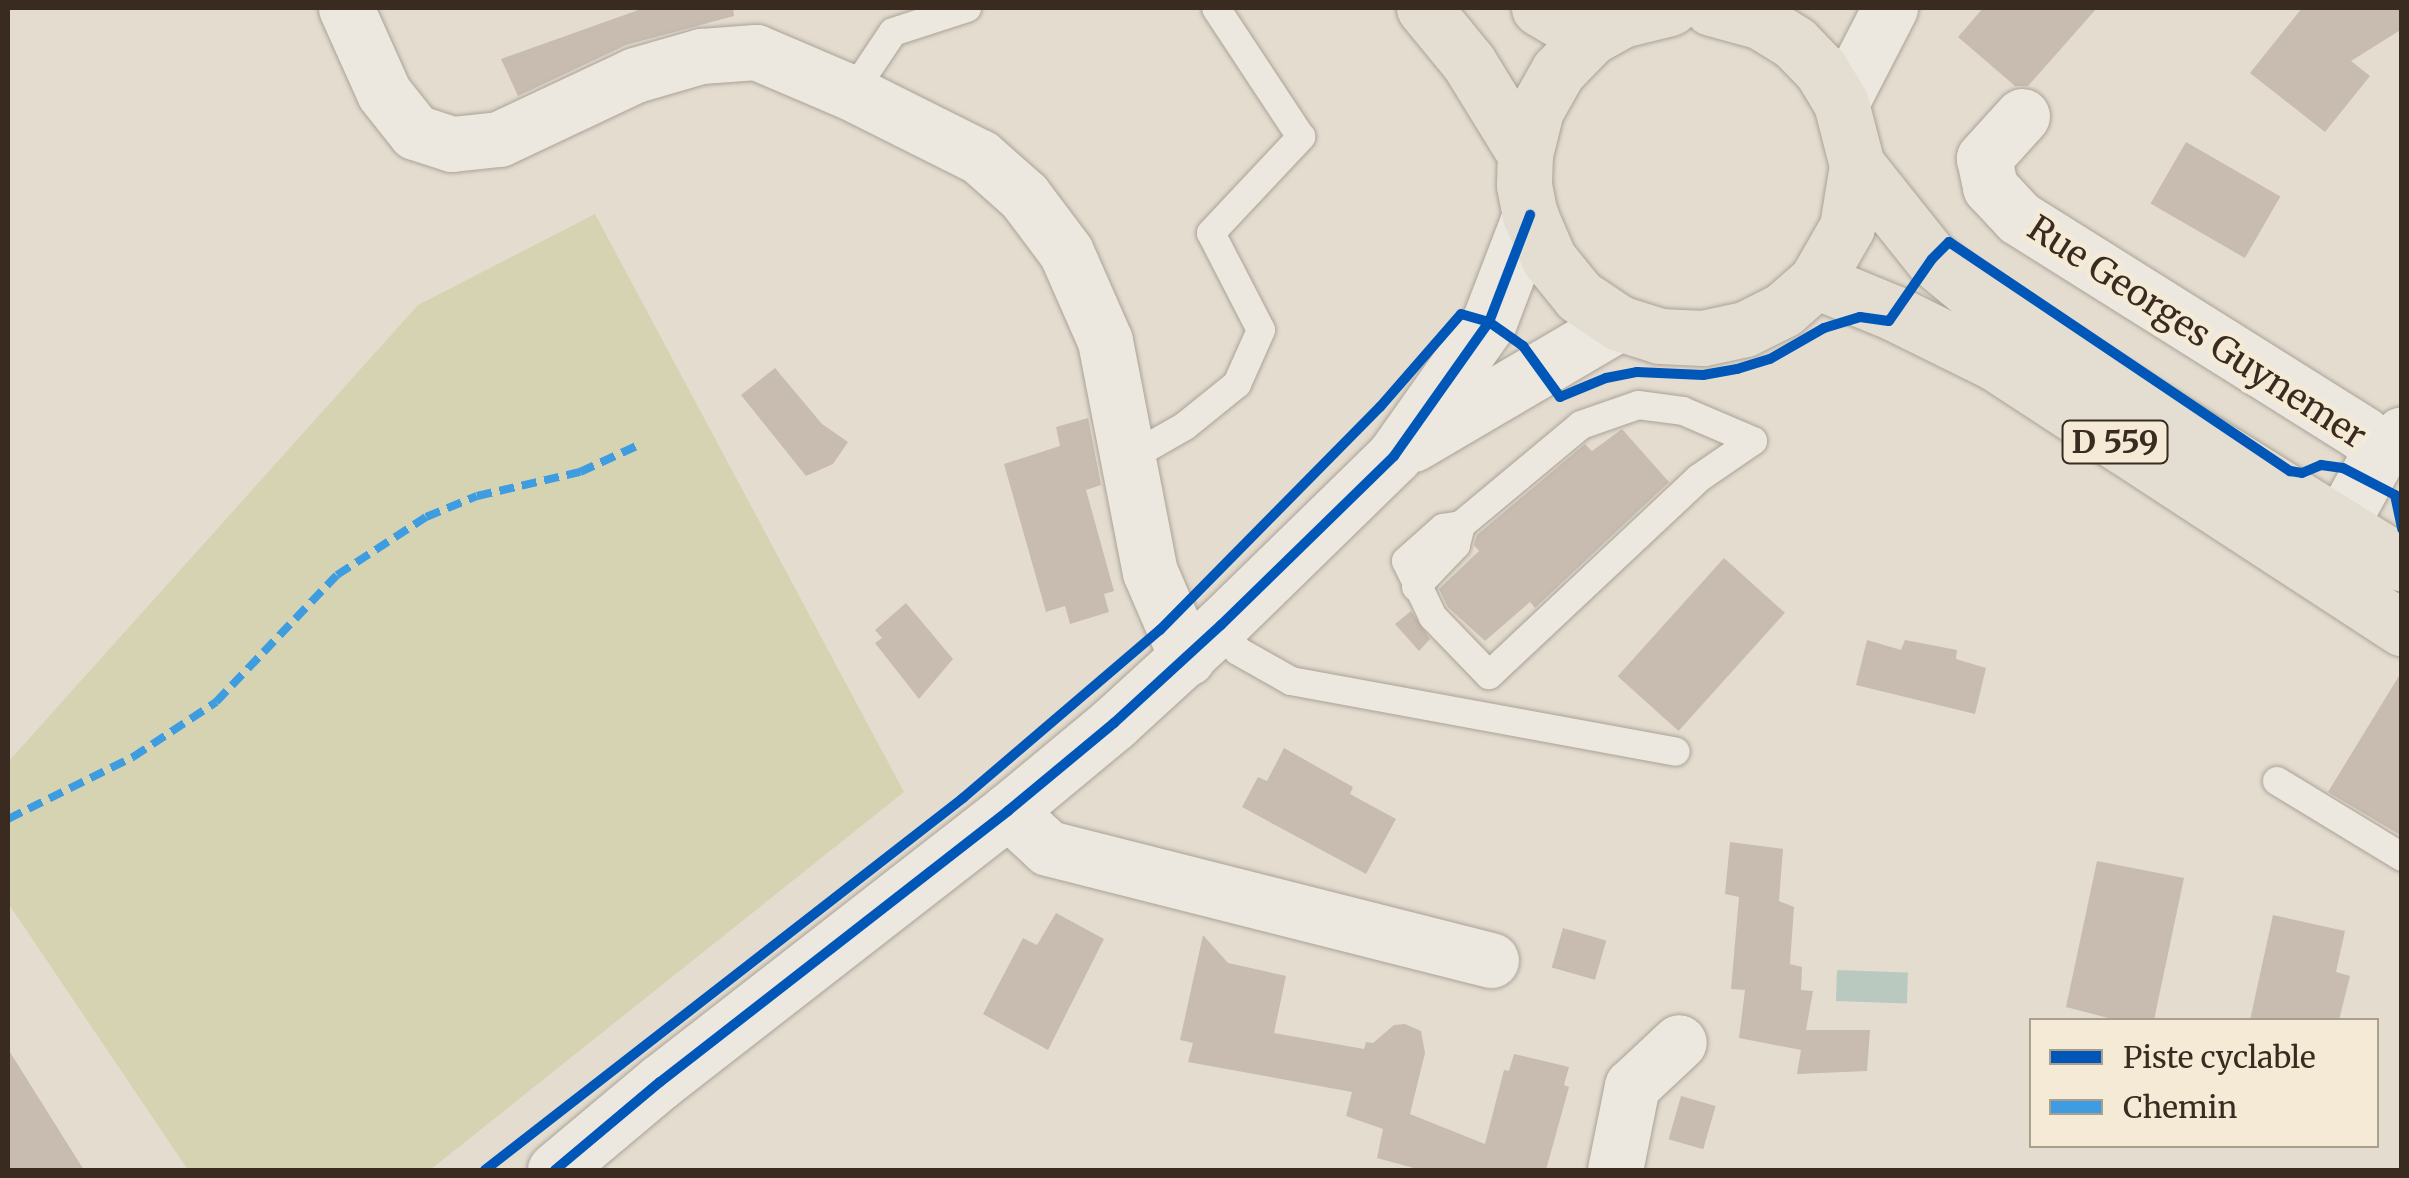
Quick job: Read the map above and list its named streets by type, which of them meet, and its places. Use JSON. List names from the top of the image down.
{
  "streets": {
    "main road": ["D 559"],
    "street": ["Rue Georges Guynemer"]
  },
  "crossings": [
    ["Rue Georges Guynemer", "D 559"]
  ],
  "legend": ["Piste cyclable", "Chemin"]
}
